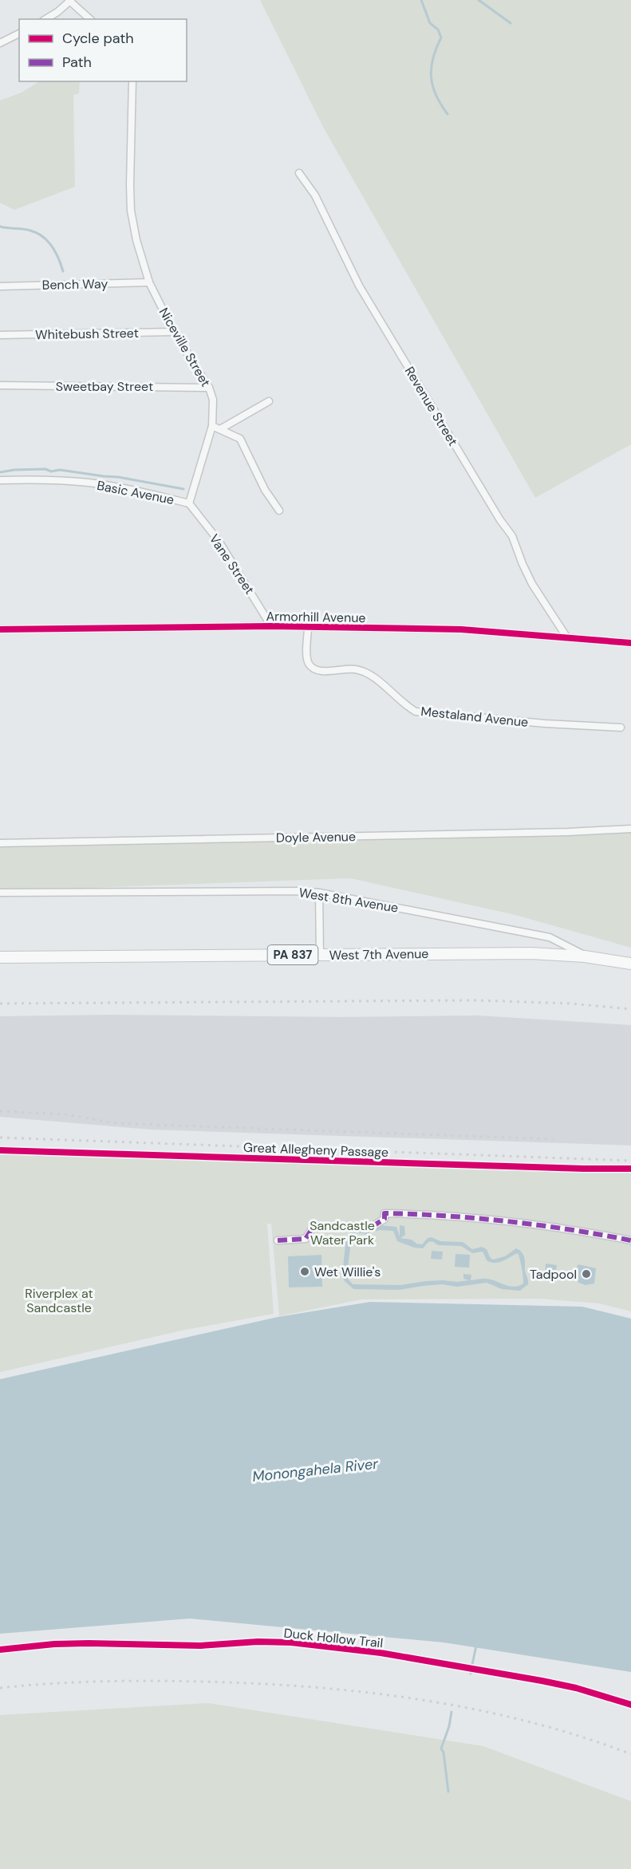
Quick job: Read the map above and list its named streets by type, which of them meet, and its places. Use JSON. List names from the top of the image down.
{
  "streets": {
    "main road": ["West 8th Avenue", "West 7th Avenue", "PA 837"],
    "street": [
      "Bench Way",
      "Whitebush Street",
      "Niceville Street",
      "Sweetbay Street",
      "Revenue Street",
      "Basic Avenue",
      "Vane Street",
      "Armorhill Avenue",
      "Mestaland Avenue",
      "Doyle Avenue"
    ],
    "cycle path": ["Great Allegheny Passage", "Duck Hollow Trail"]
  },
  "crossings": [
    ["Bench Way", "Niceville Street"],
    ["Whitebush Street", "Niceville Street"],
    ["Niceville Street", "Sweetbay Street"],
    ["Niceville Street", "Basic Avenue"],
    ["Revenue Street", "Armorhill Avenue"],
    ["Basic Avenue", "Vane Street"],
    ["Vane Street", "Armorhill Avenue"],
    ["Armorhill Avenue", "Mestaland Avenue"],
    ["West 8th Avenue", "West 7th Avenue"]
  ],
  "water": ["Monongahela River"],
  "parks": ["Sandcastle Water Park", "Riverplex at Sandcastle"],
  "places": ["Wet Willie's", "Tadpool"],
  "legend": ["Cycle path", "Path"]
}
